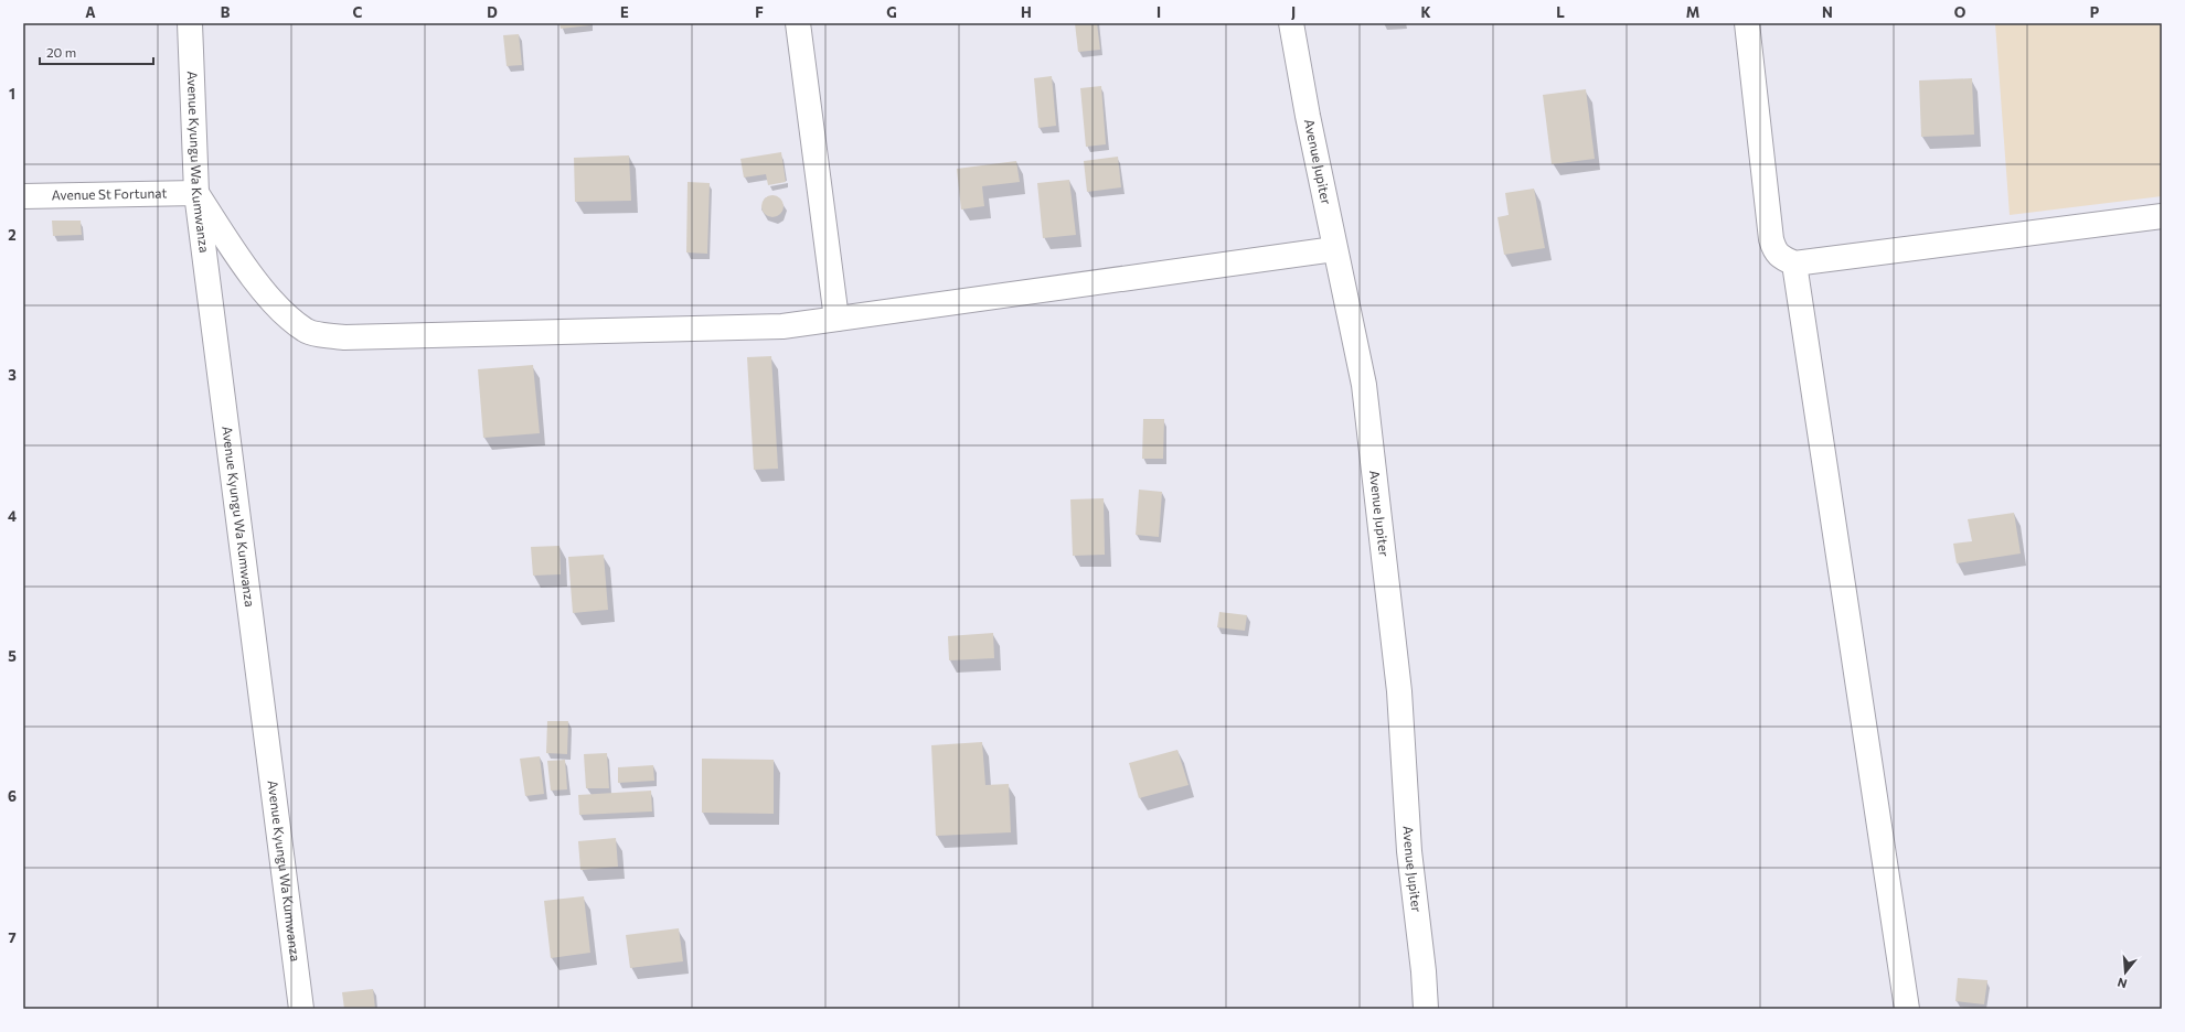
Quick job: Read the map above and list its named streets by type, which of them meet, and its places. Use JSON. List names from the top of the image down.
{
  "streets": {
    "street": ["Avenue Kyungu Wa Kumwanza", "Avenue Jupiter", "Avenue St Fortunat"]
  },
  "crossings": [
    ["Avenue Kyungu Wa Kumwanza", "Avenue St Fortunat"]
  ],
  "scale_bar": "20 m",
  "north": "bottom",
  "grid": {
    "columns": [
      "A",
      "B",
      "C",
      "D",
      "E",
      "F",
      "G",
      "H",
      "I",
      "J",
      "K",
      "L",
      "M",
      "N",
      "O",
      "P"
    ],
    "rows": [
      "1",
      "2",
      "3",
      "4",
      "5",
      "6",
      "7"
    ]
  }
}
